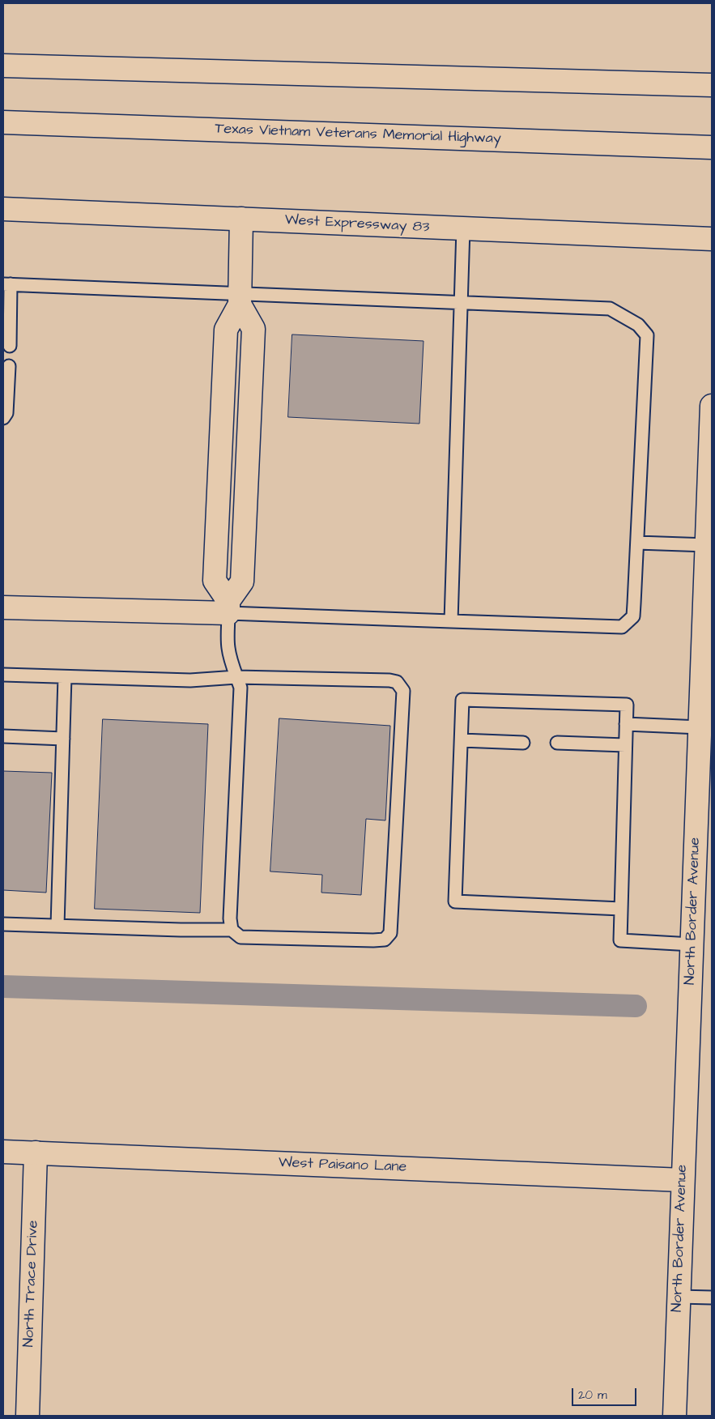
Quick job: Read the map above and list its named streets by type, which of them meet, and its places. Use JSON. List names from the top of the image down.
{
  "streets": {
    "main road": [
      "Texas Vietnam Veterans Memorial Highway",
      "West Expressway 83",
      "North Border Avenue",
      "West Paisano Lane",
      "North Trace Drive"
    ]
  },
  "crossings": [
    ["North Border Avenue", "West Paisano Lane"],
    ["West Paisano Lane", "North Trace Drive"]
  ],
  "scale_bar": "20 m"
}
